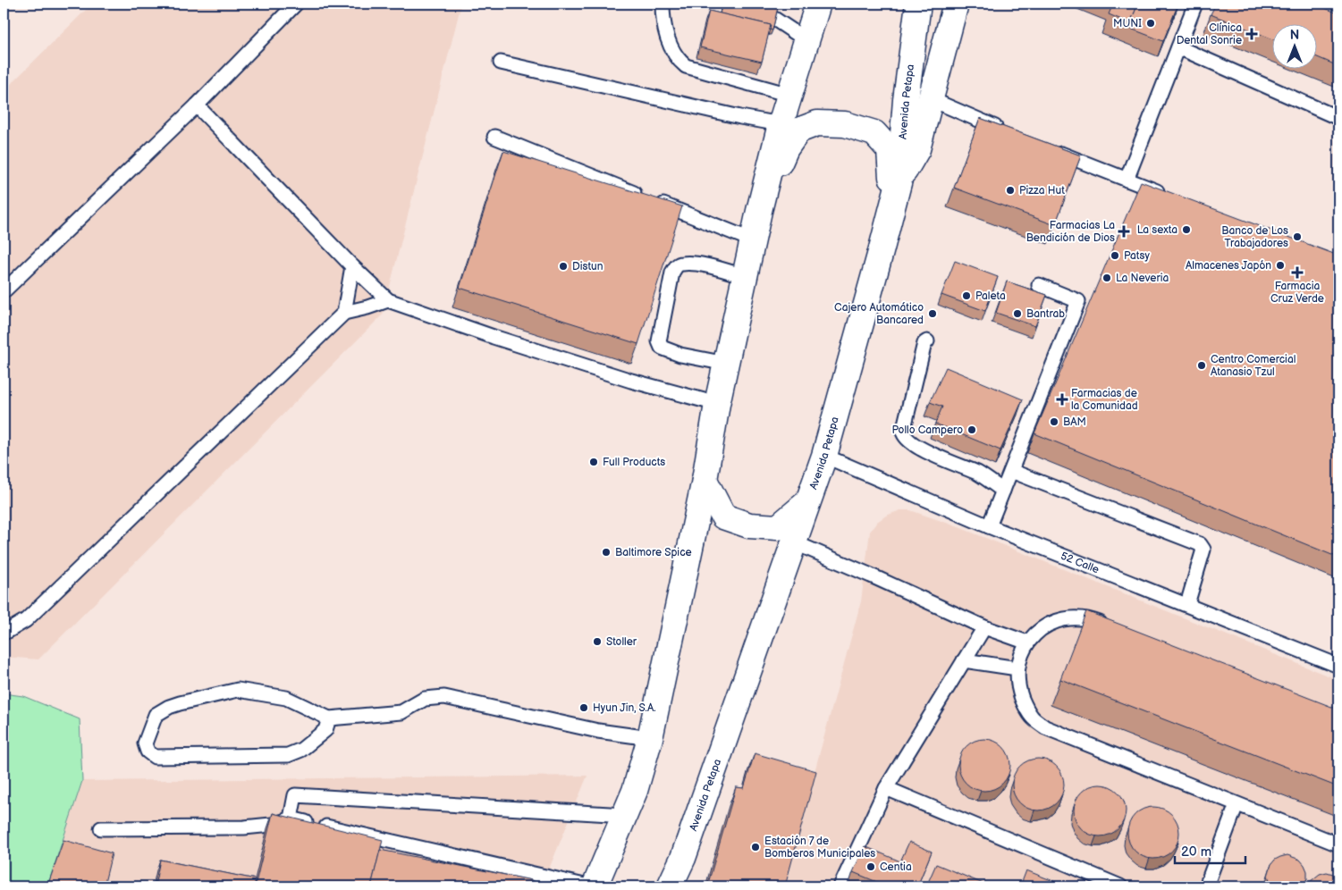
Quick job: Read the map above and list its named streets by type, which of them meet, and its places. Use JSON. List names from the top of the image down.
{
  "streets": {
    "main road": ["Avenida Petapa"],
    "lane": ["52 Calle"]
  },
  "crossings": [
    ["Avenida Petapa", "52 Calle"]
  ],
  "places": {
    "other": [
      "MUNI",
      "Pizza Hut",
      "La sexta",
      "Banco de Los Trabajadores",
      "Patsy",
      "Almacenes Japón",
      "Distun",
      "La Neveria",
      "Paleta",
      "Cajero Automático Bancared",
      "Bantrab",
      "Centro Comercial Atanasio Tzul",
      "BAM",
      "Pollo Campero",
      "Full Products",
      "Baltimore Spice",
      "Stoller",
      "Hyun Jin, S.A.",
      "Estación 7 de Bomberos Municipales",
      "Centia"
    ],
    "health": [
      "Clínica Dental Sonrie",
      "Farmacias La Bendición de Dios",
      "Farmacia Cruz Verde",
      "Farmacias de la Comunidad"
    ]
  },
  "scale_bar": "20 m",
  "north": "top"
}
